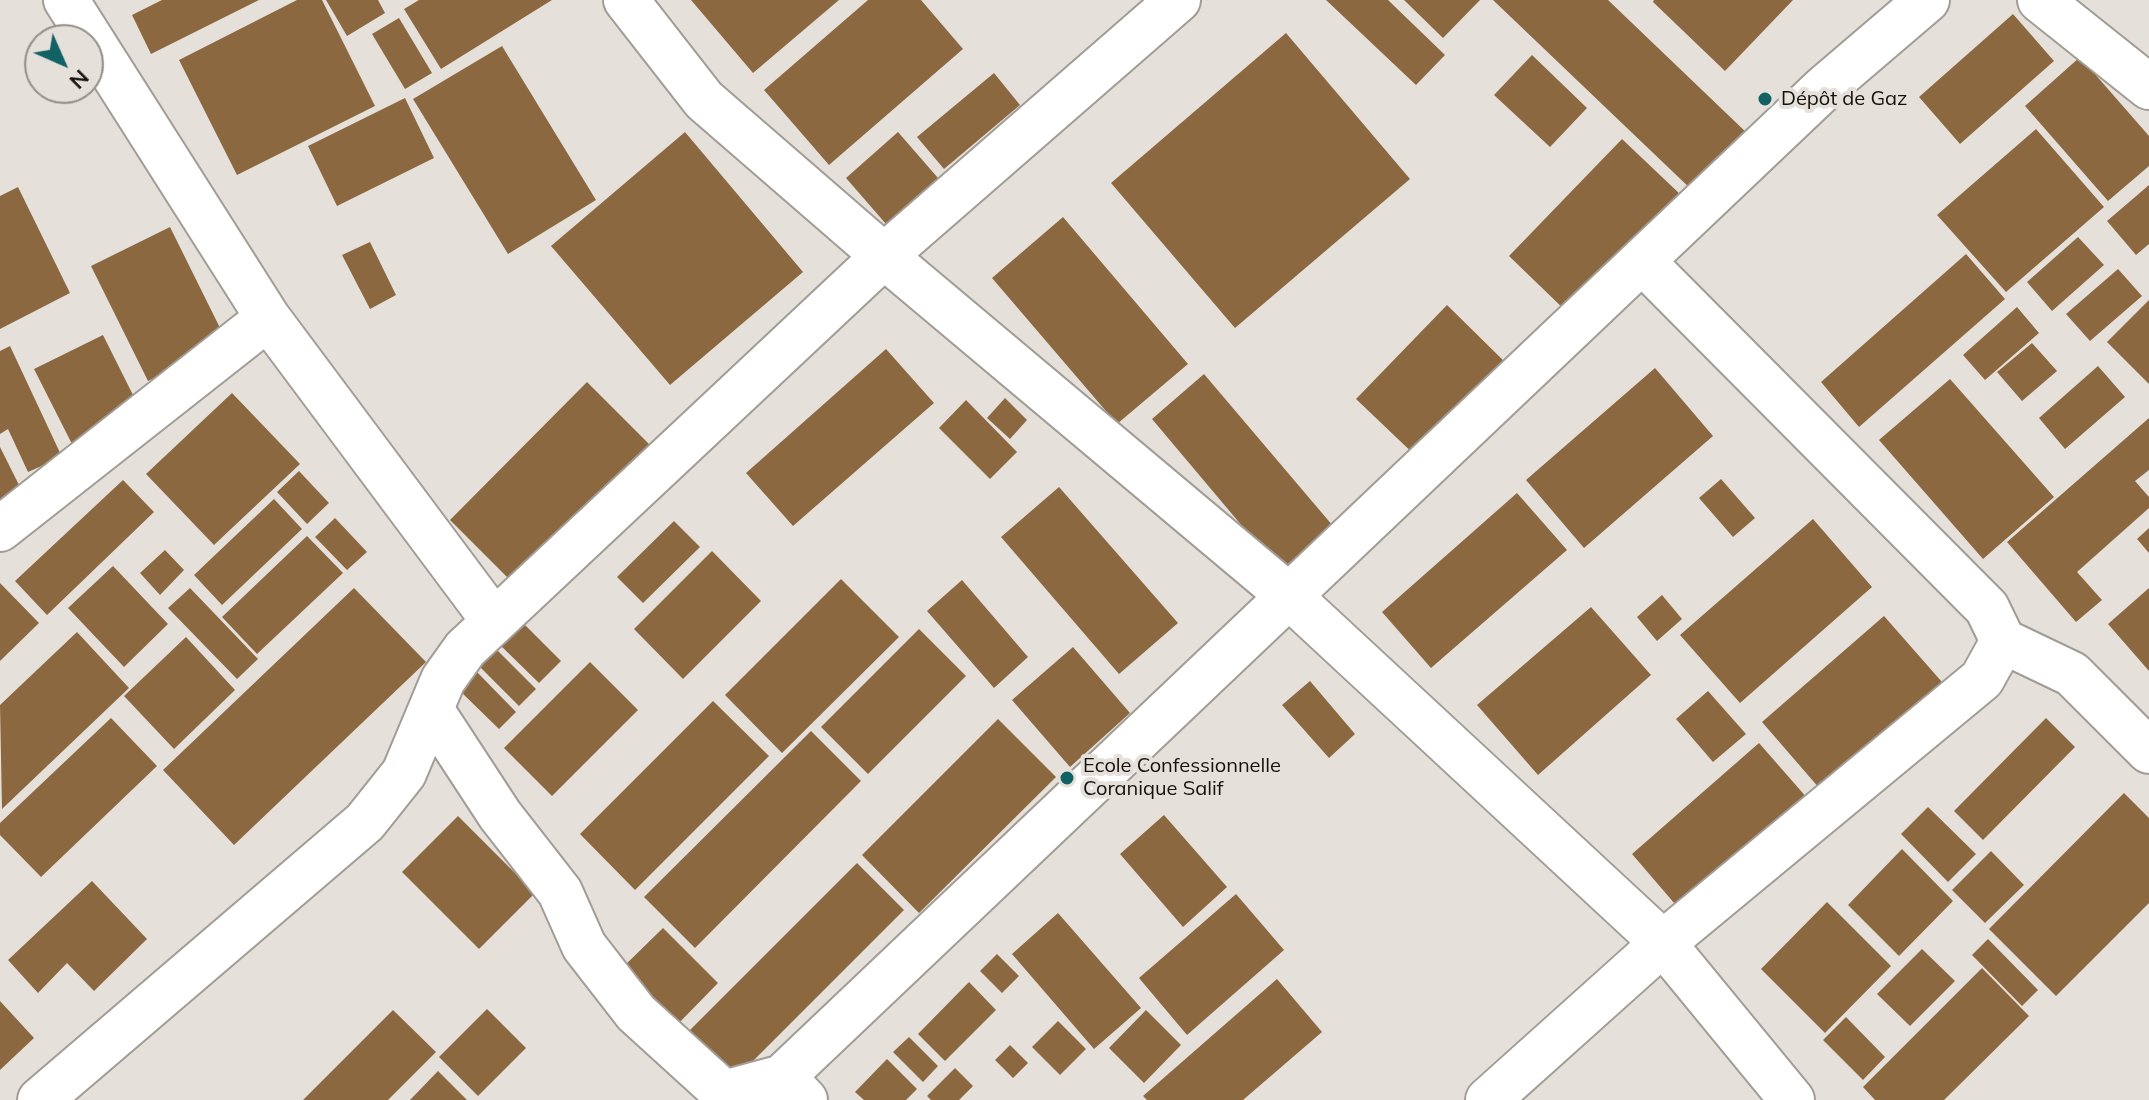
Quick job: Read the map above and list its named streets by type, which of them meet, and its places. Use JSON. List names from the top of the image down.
{
  "places": ["Dépôt de Gaz", "Ecole Confessionnelle Coranique Salif"],
  "north": "bottom right"
}
